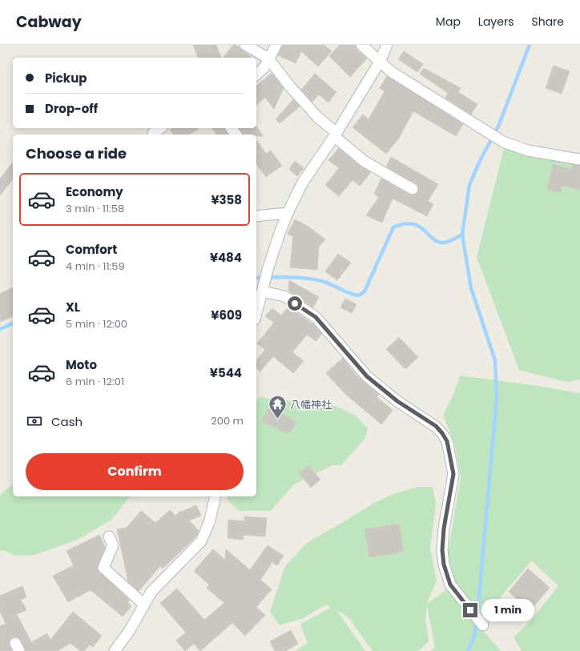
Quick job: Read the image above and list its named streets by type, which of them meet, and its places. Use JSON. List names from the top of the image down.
{
  "places": {
    "temple": ["八幡神社"]
  },
  "page": {
    "header": "Cabway",
    "nav": ["Map", "Layers", "Share"],
    "banner": ["Pickup", "Drop-off"],
    "heading": "Choose a ride",
    "list": [
      {
        "name": "Economy",
        "note": "3 min · 11:58",
        "value": "¥358"
      },
      {
        "name": "Comfort",
        "note": "4 min · 11:59",
        "value": "¥484"
      },
      {
        "name": "XL",
        "note": "5 min · 12:00",
        "value": "¥609"
      },
      {
        "name": "Moto",
        "note": "6 min · 12:01",
        "value": "¥544"
      }
    ],
    "pay": ["Cash", "200 m"],
    "buttons": "Confirm",
    "bubble": "1 min"
  }
}
